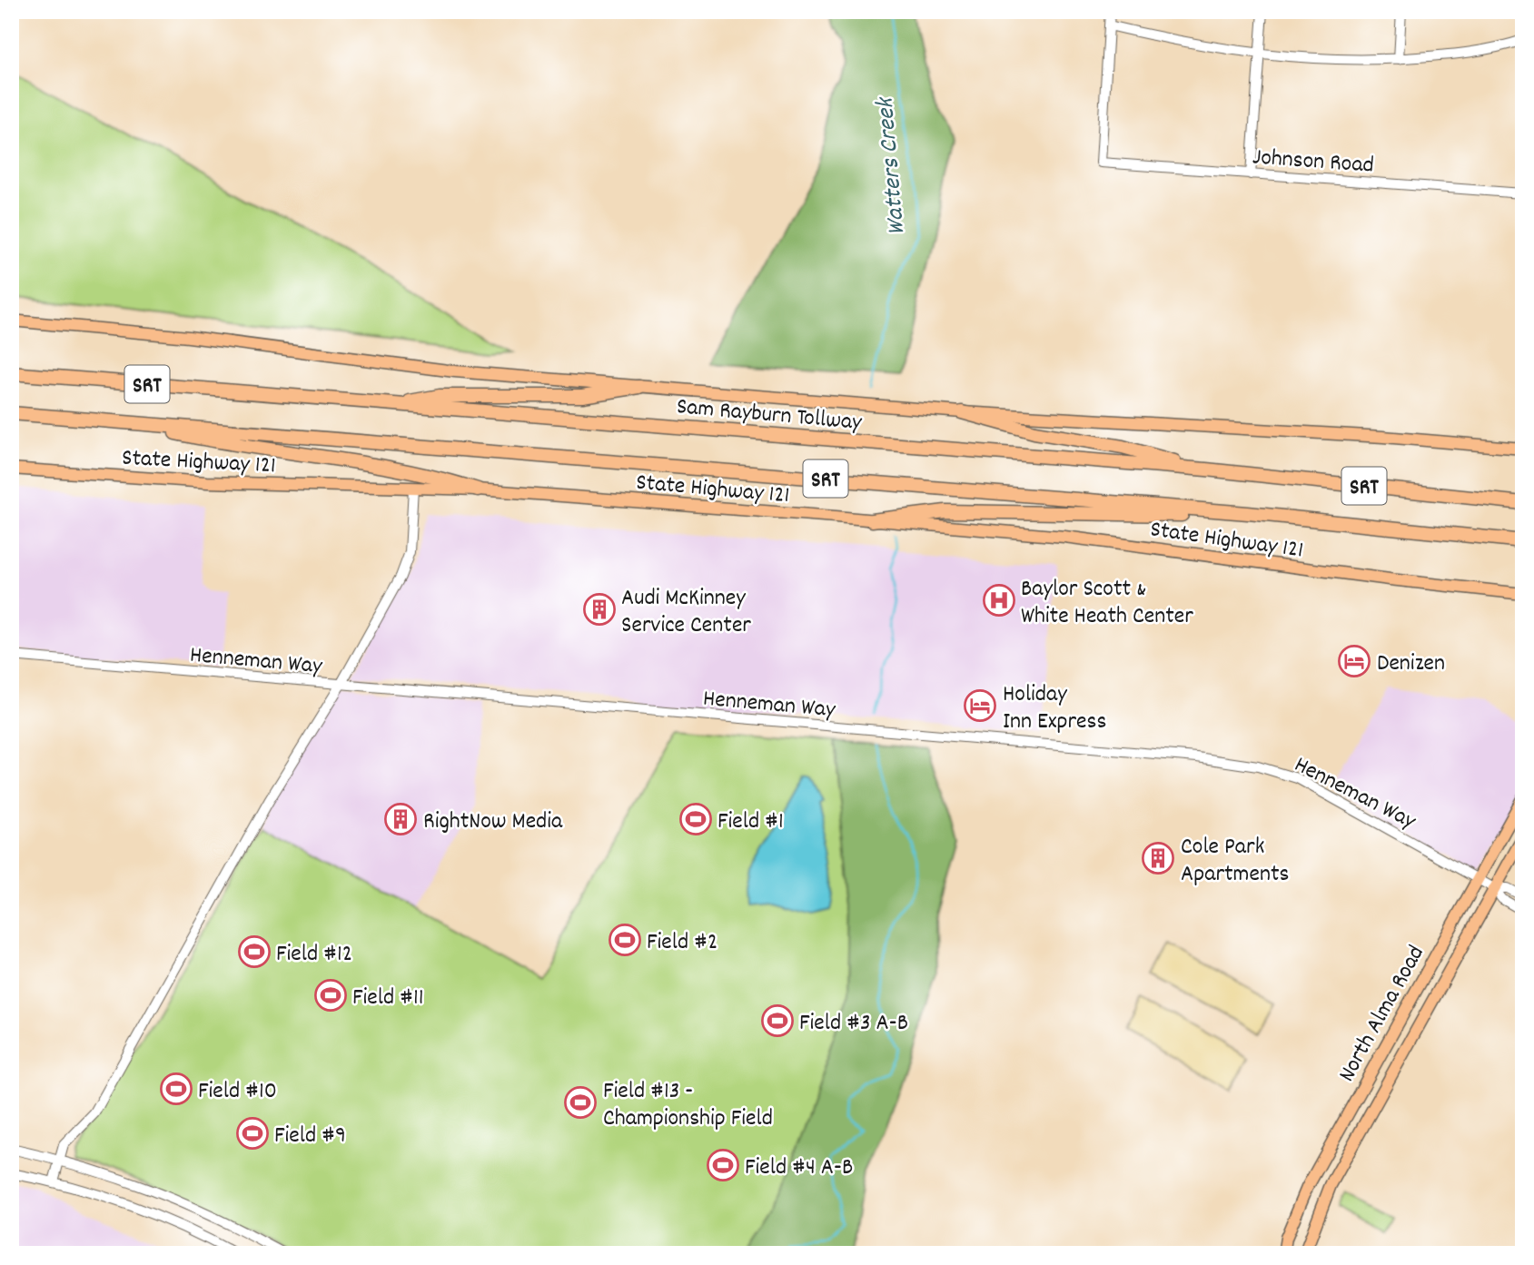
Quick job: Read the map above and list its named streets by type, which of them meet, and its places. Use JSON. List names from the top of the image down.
{
  "streets": {
    "highway": ["SRT", "Sam Rayburn Tollway"],
    "main road": ["State Highway 121", "North Alma Road"],
    "street": ["Johnson Road", "Henneman Way"]
  },
  "crossings": [
    ["Henneman Way", "North Alma Road"]
  ],
  "water": ["Watters Creek"],
  "places": {
    "hospital": ["Baylor Scott & White Heath Center"],
    "building": ["Audi McKinney Service Center", "RightNow Media", "Cole Park Apartments"],
    "hotel": ["Denizen", "Holiday Inn Express"],
    "sports": [
      "Field #1",
      "Field #2",
      "Field #12",
      "Field #11",
      "Field #3 A-B",
      "Field #10",
      "Field #13 - Championship Field",
      "Field #9",
      "Field #4 A-B"
    ]
  }
}
